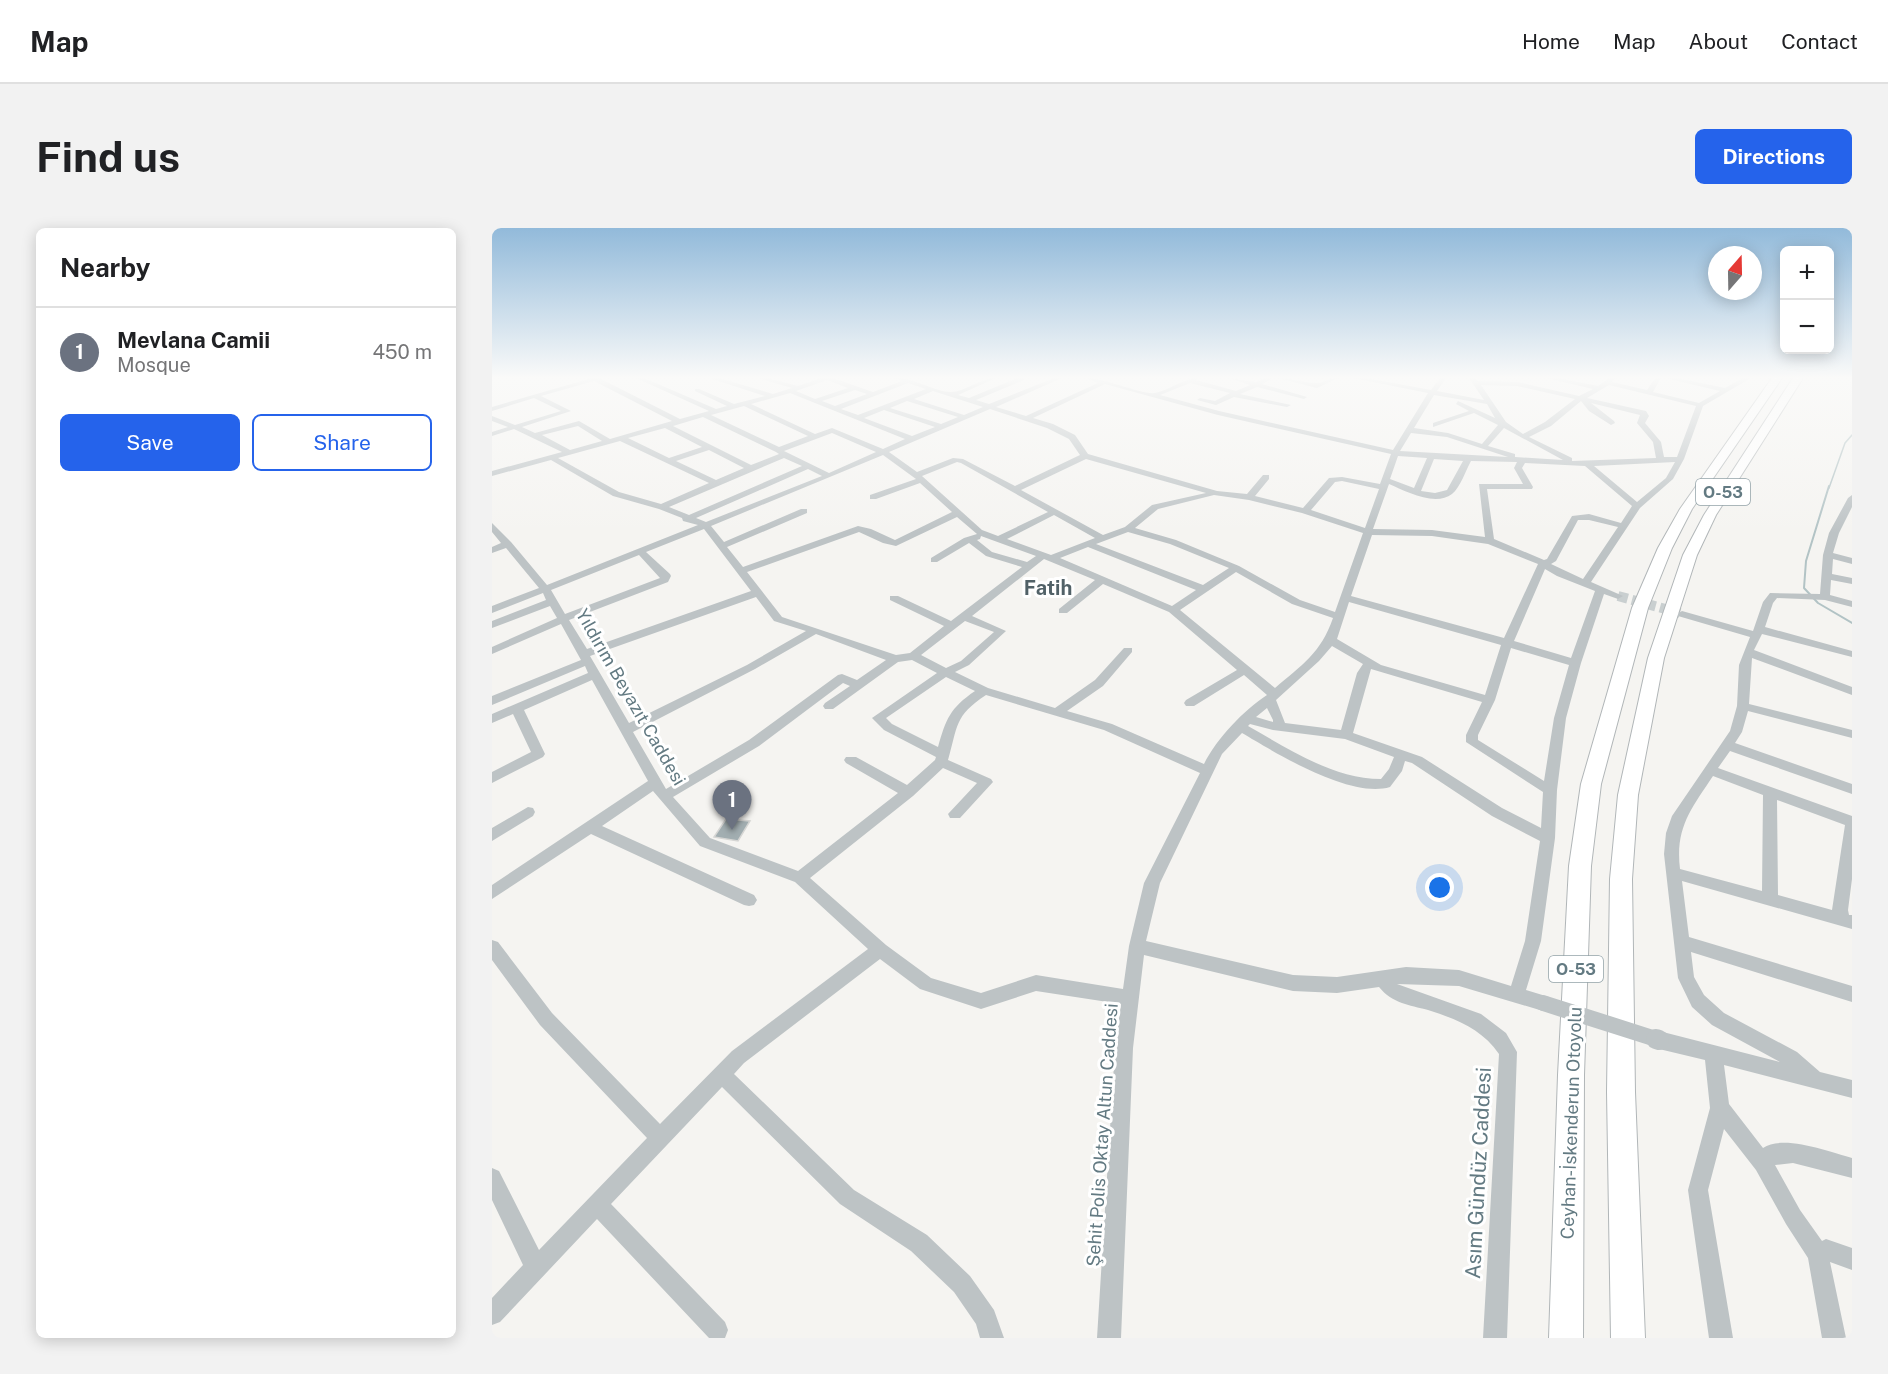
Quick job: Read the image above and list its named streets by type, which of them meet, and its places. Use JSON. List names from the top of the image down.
{
  "streets": {
    "highway": ["O-53", "Ceyhan-İskenderun Otoyolu"],
    "street": ["Yıldırım Beyazıt Caddesi", "Şehit Polis Oktay Altun Caddesi", "Asım Gündüz Caddesi"]
  },
  "crossings": [
    ["Yıldırım Beyazıt Caddesi", "Şehit Polis Oktay Altun Caddesi"]
  ],
  "districts": ["Fatih"],
  "north": "top",
  "page": {
    "header": "Map",
    "nav": [
      "Home",
      "Map",
      "About",
      "Contact"
    ],
    "buttons": [
      "Directions",
      ["Save", "Share"]
    ],
    "title": "Find us",
    "heading": "Nearby",
    "map_buttons": ["+", "−"],
    "list": [
      {
        "mark": "1",
        "name": "Mevlana Camii",
        "note": "Mosque",
        "value": "450 m"
      }
    ],
    "pins": "1"
  }
}
